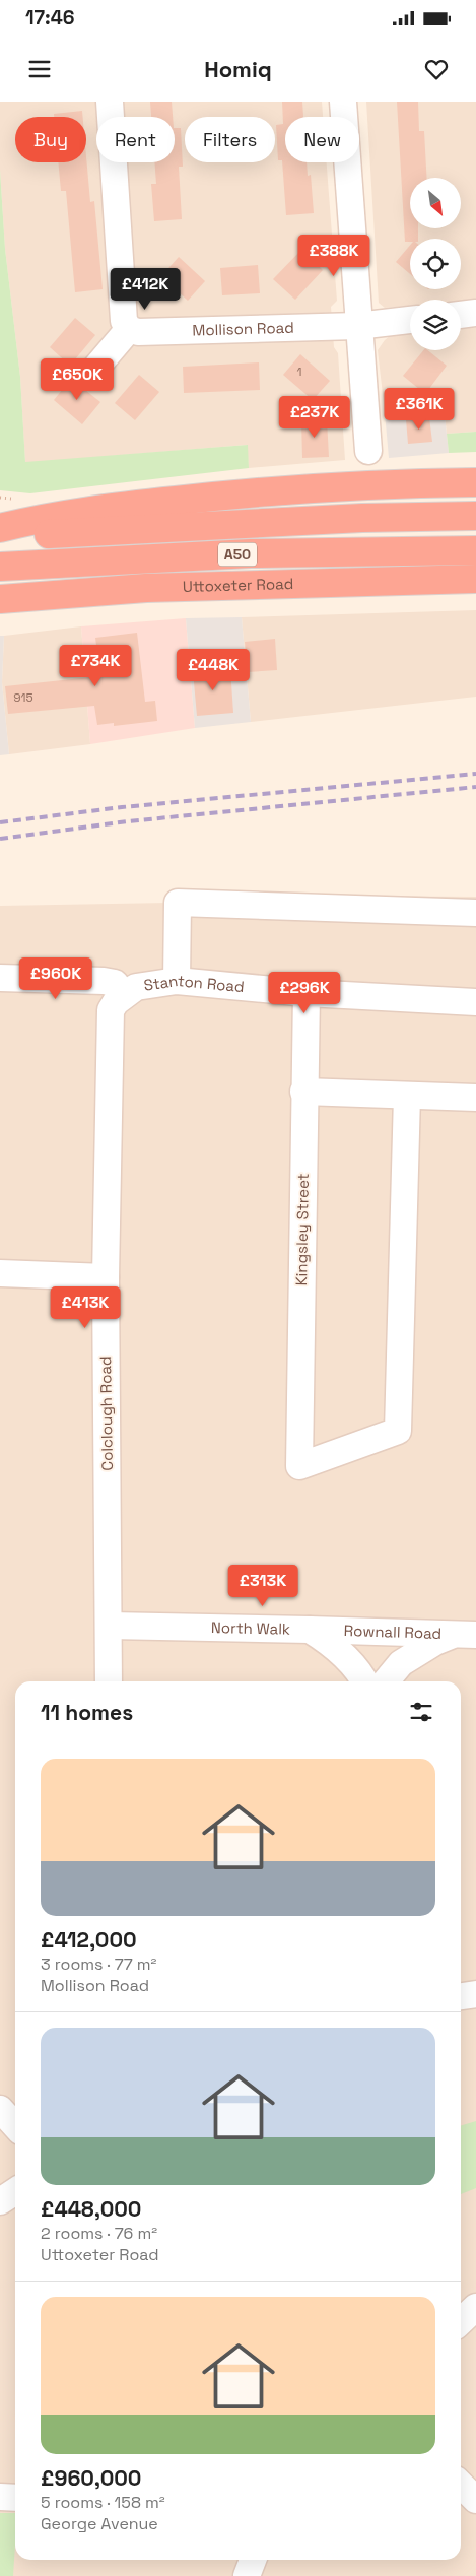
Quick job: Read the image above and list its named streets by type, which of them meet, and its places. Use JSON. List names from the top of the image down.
{
  "streets": {
    "highway": ["A50", "Uttoxeter Road"],
    "street": [
      "Mollison Road",
      "Stanton Road",
      "Kingsley Street",
      "Colclough Road",
      "North Walk",
      "Rownall Road"
    ]
  },
  "crossings": [
    ["Stanton Road", "Kingsley Street"],
    ["Stanton Road", "Colclough Road"],
    ["Colclough Road", "North Walk"],
    ["North Walk", "Rownall Road"]
  ],
  "house_numbers": ["1", "915"],
  "north": "bottom right",
  "page": {
    "status": "17:46",
    "header": "Homiq",
    "chip": [
      "Buy",
      "Rent",
      "Filters",
      "New"
    ],
    "price": [
      "£388K",
      "£412K",
      "£650K",
      "£361K",
      "£237K",
      "£734K",
      "£448K",
      "£960K",
      "£296K",
      "£413K",
      "£313K"
    ],
    "heading": "11 homes",
    "list": [
      {
        "name": "£412,000",
        "note": "3 rooms · 77 m² · Mollison Road"
      },
      {
        "name": "£448,000",
        "note": "2 rooms · 76 m² · Uttoxeter Road"
      },
      {
        "name": "£960,000",
        "note": "5 rooms · 158 m² · George Avenue"
      }
    ]
  }
}
